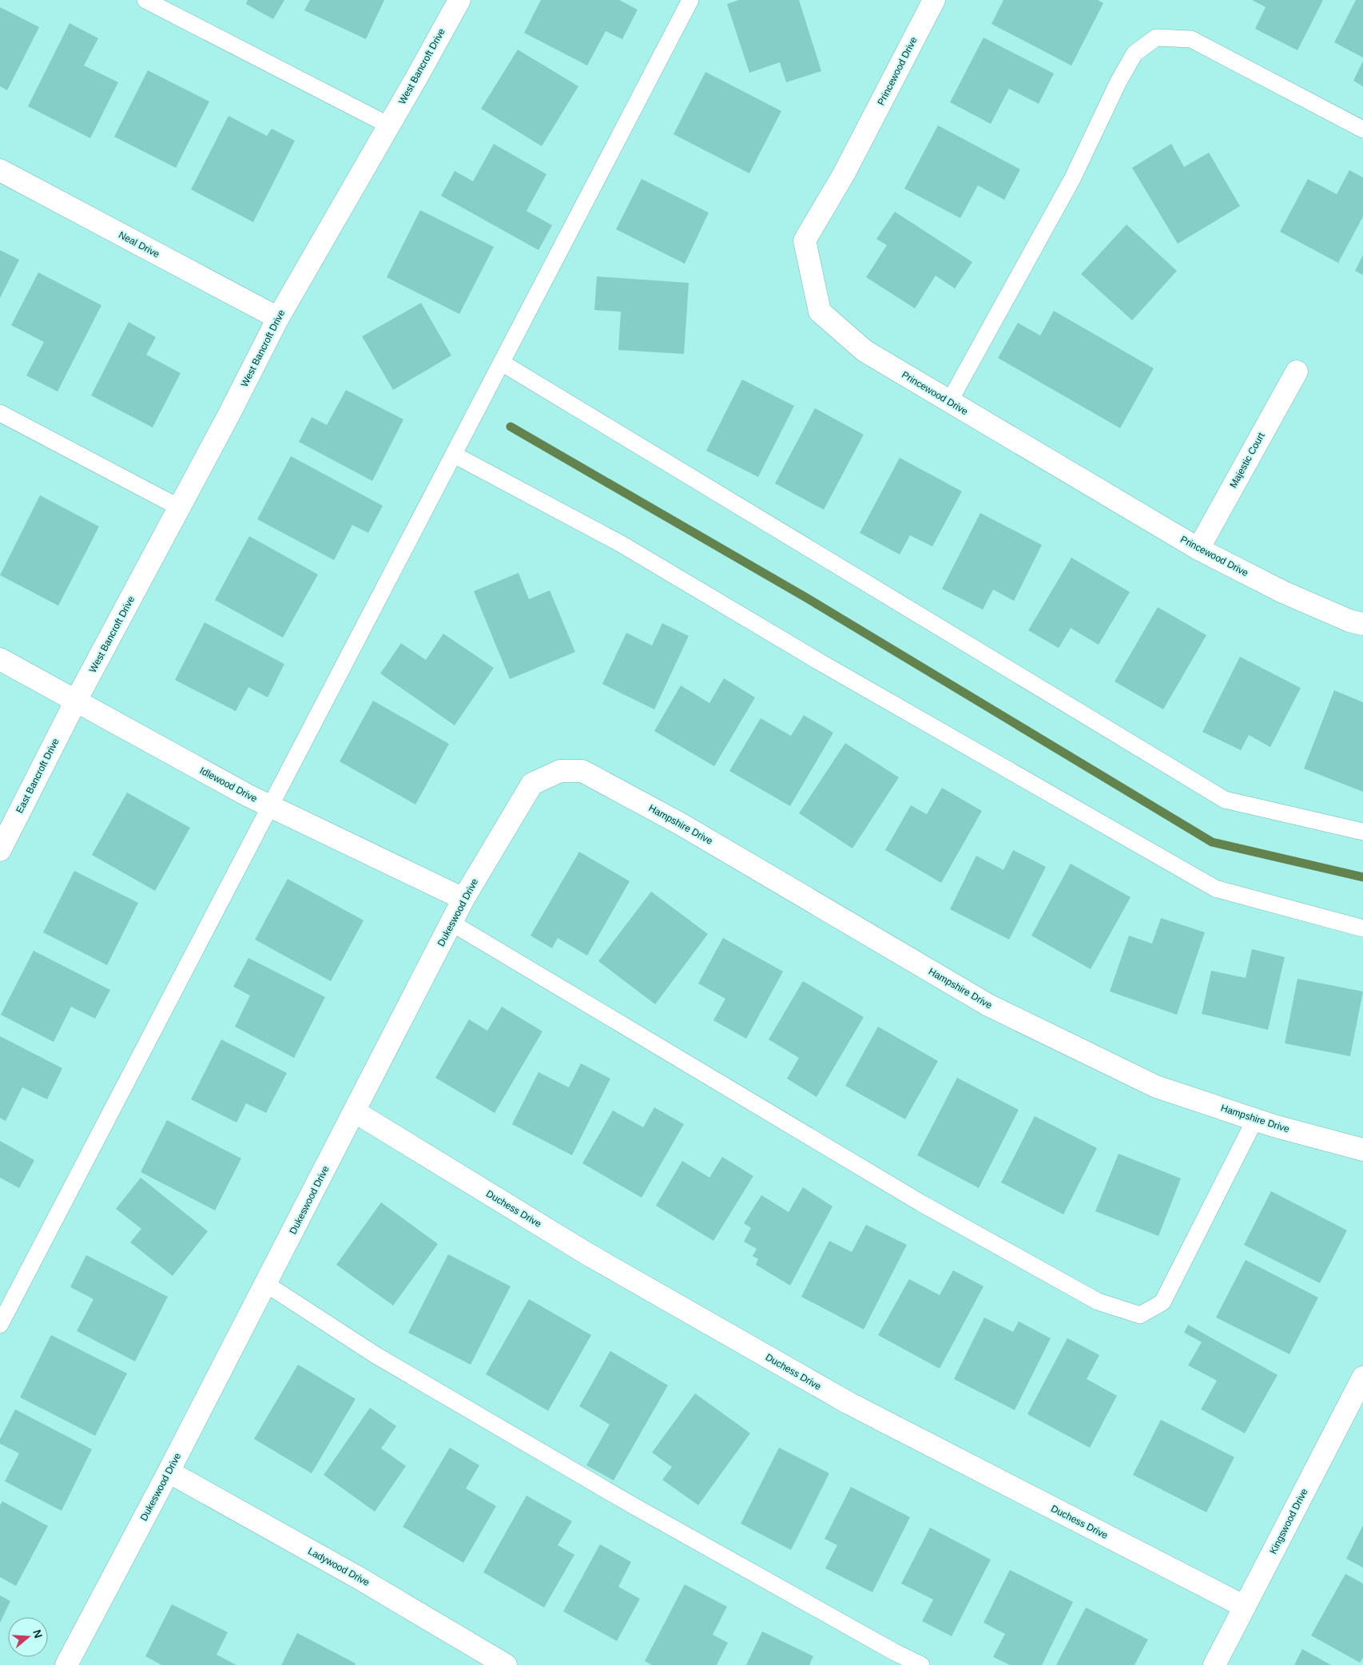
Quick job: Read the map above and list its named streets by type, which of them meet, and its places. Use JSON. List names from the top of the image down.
{
  "streets": {
    "street": [
      "West Bancroft Drive",
      "Princewood Drive",
      "Neal Drive",
      "Majestic Court",
      "East Bancroft Drive",
      "Idlewood Drive",
      "Hampshire Drive",
      "Dukeswood Drive",
      "Duchess Drive",
      "Kingswood Drive",
      "Ladywood Drive"
    ]
  },
  "crossings": [
    ["West Bancroft Drive", "Neal Drive"],
    ["West Bancroft Drive", "East Bancroft Drive"],
    ["West Bancroft Drive", "Idlewood Drive"],
    ["Princewood Drive", "Majestic Court"],
    ["East Bancroft Drive", "Idlewood Drive"],
    ["Idlewood Drive", "Dukeswood Drive"],
    ["Hampshire Drive", "Dukeswood Drive"],
    ["Dukeswood Drive", "Duchess Drive"],
    ["Dukeswood Drive", "Ladywood Drive"],
    ["Duchess Drive", "Kingswood Drive"]
  ],
  "north": "right"
}
